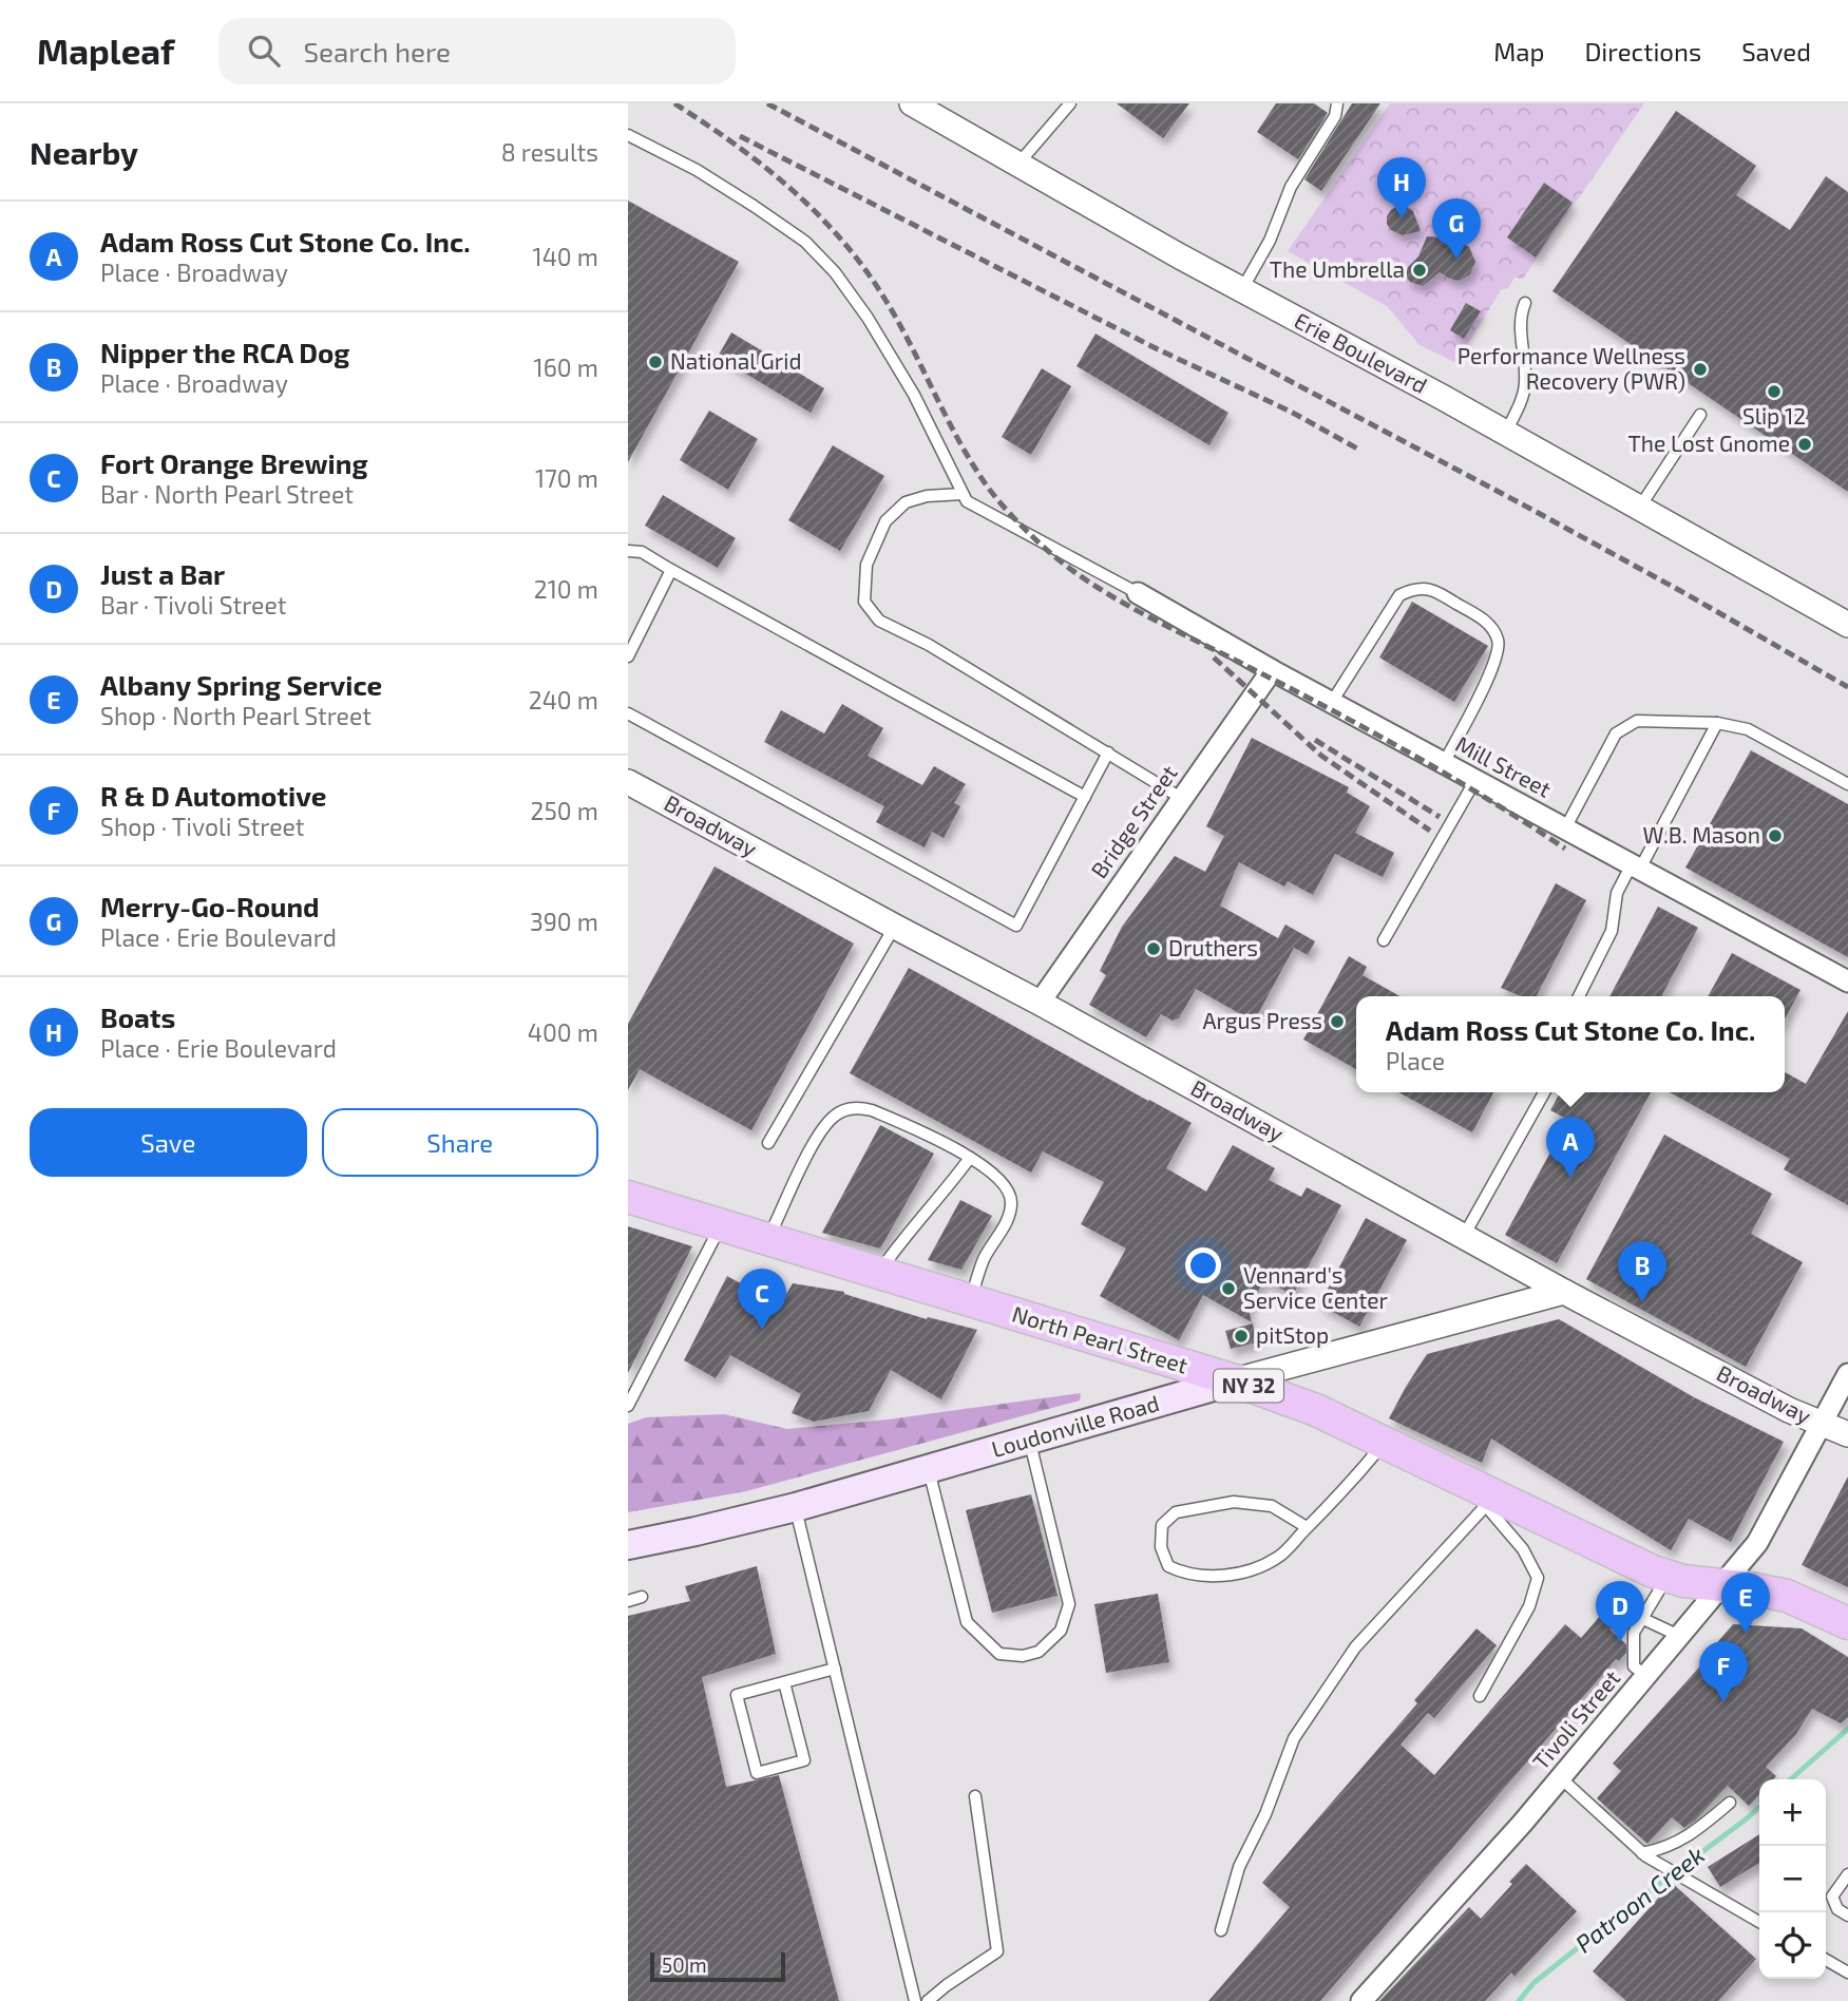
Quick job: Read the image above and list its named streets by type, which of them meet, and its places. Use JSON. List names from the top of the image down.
{
  "streets": {
    "main road": ["North Pearl Street", "NY 32", "Loudonville Road"],
    "street": [
      "Erie Boulevard",
      "Mill Street",
      "Bridge Street",
      "Broadway",
      "Tivoli Street"
    ]
  },
  "crossings": [
    ["Mill Street", "Bridge Street"],
    ["Bridge Street", "Broadway"],
    ["Broadway", "Loudonville Road"],
    ["Broadway", "Tivoli Street"],
    ["North Pearl Street", "Loudonville Road"],
    ["North Pearl Street", "Tivoli Street"]
  ],
  "water": ["Patroon Creek"],
  "places": [
    "The Umbrella",
    "National Grid",
    "Performance Wellness Recovery (PWR)",
    "Slip 12",
    "The Lost Gnome",
    "W.B. Mason",
    "Druthers",
    "Argus Press",
    "Vennard's Service Center",
    "pitStop"
  ],
  "scale_bar": "50 m",
  "page": {
    "header": "Mapleaf",
    "search": "Search here",
    "nav": ["Map", "Directions", "Saved"],
    "heading": ["Nearby", "8 results"],
    "pins": [
      "H",
      "G",
      "A",
      "B",
      "C",
      "E",
      "D",
      "F"
    ],
    "list": [
      {
        "mark": "A",
        "name": "Adam Ross Cut Stone Co. Inc.",
        "note": "Place · Broadway",
        "value": "140 m"
      },
      {
        "mark": "B",
        "name": "Nipper the RCA Dog",
        "note": "Place · Broadway",
        "value": "160 m"
      },
      {
        "mark": "C",
        "name": "Fort Orange Brewing",
        "note": "Bar · North Pearl Street",
        "value": "170 m"
      },
      {
        "mark": "D",
        "name": "Just a Bar",
        "note": "Bar · Tivoli Street",
        "value": "210 m"
      },
      {
        "mark": "E",
        "name": "Albany Spring Service",
        "note": "Shop · North Pearl Street",
        "value": "240 m"
      },
      {
        "mark": "F",
        "name": "R & D Automotive",
        "note": "Shop · Tivoli Street",
        "value": "250 m"
      },
      {
        "mark": "G",
        "name": "Merry-Go-Round",
        "note": "Place · Erie Boulevard",
        "value": "390 m"
      },
      {
        "mark": "H",
        "name": "Boats",
        "note": "Place · Erie Boulevard",
        "value": "400 m"
      }
    ],
    "popup": ["Adam Ross Cut Stone Co. Inc.", "Place"],
    "buttons": ["Save", "Share"],
    "map_buttons": ["+", "−"],
    "scale": "50 m"
  }
}
